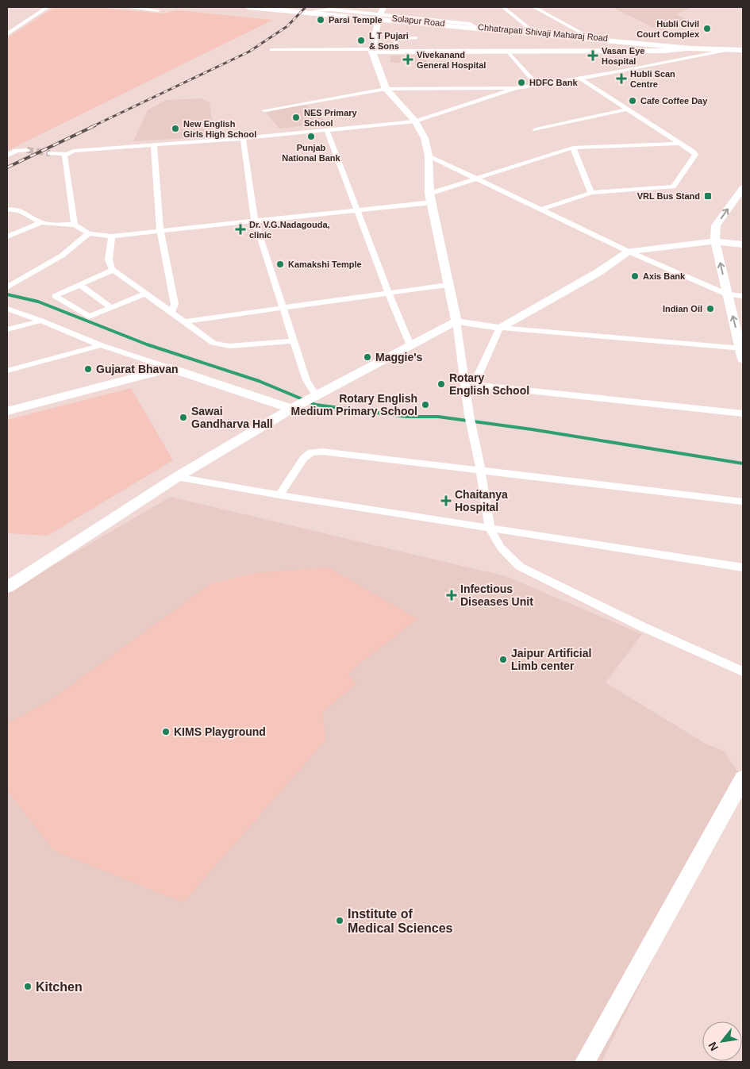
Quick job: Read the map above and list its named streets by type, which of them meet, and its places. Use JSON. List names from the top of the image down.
{
  "streets": {
    "main road": ["Chhatrapati Shivaji Maharaj Road"]
  },
  "places": {
    "other": [
      "Parsi Temple",
      "Hubli Civil Court Complex",
      "L T Pujari & Sons",
      "HDFC Bank",
      "Cafe Coffee Day",
      "NES Primary School",
      "New English Girls High School",
      "Punjab National Bank",
      "Kamakshi Temple",
      "Axis Bank",
      "Indian Oil",
      "Maggie's",
      "Gujarat Bhavan",
      "Rotary English School",
      "Rotary English Medium Primary School",
      "Sawai Gandharva Hall",
      "Jaipur Artificial Limb center",
      "KIMS Playground",
      "Institute of Medical Sciences",
      "Kitchen"
    ],
    "health": [
      "Vasan Eye Hospital",
      "Vivekanand General Hospital",
      "Hubli Scan Centre",
      "Dr. V.G.Nadagouda, clinic",
      "Chaitanya Hospital",
      "Infectious Diseases Unit"
    ],
    "transit": ["VRL Bus Stand"]
  },
  "north": "bottom left"
}
